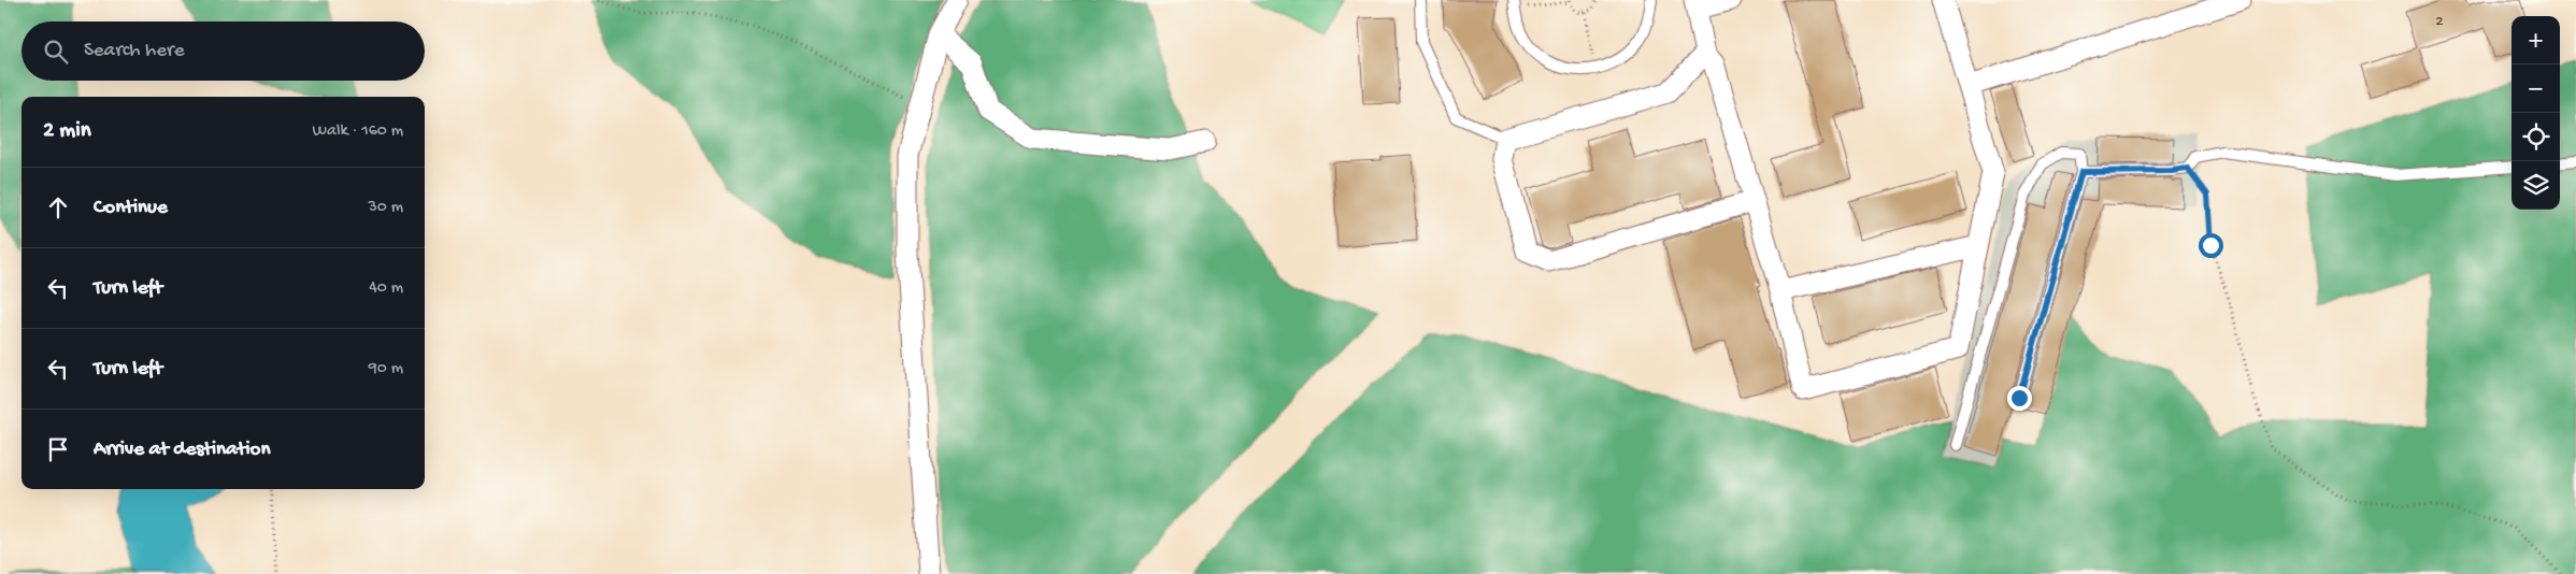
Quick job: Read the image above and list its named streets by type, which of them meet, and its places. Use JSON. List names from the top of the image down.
{
  "house_numbers": ["2"],
  "page": {
    "map_buttons": ["+", "−"],
    "search": "Search here",
    "heading": ["2 min", "Walk · 160 m"],
    "list": [
      ["Continue", "30 m"],
      ["Turn left", "40 m"],
      ["Turn left", "90 m"],
      "Arrive at destination"
    ]
  }
}
